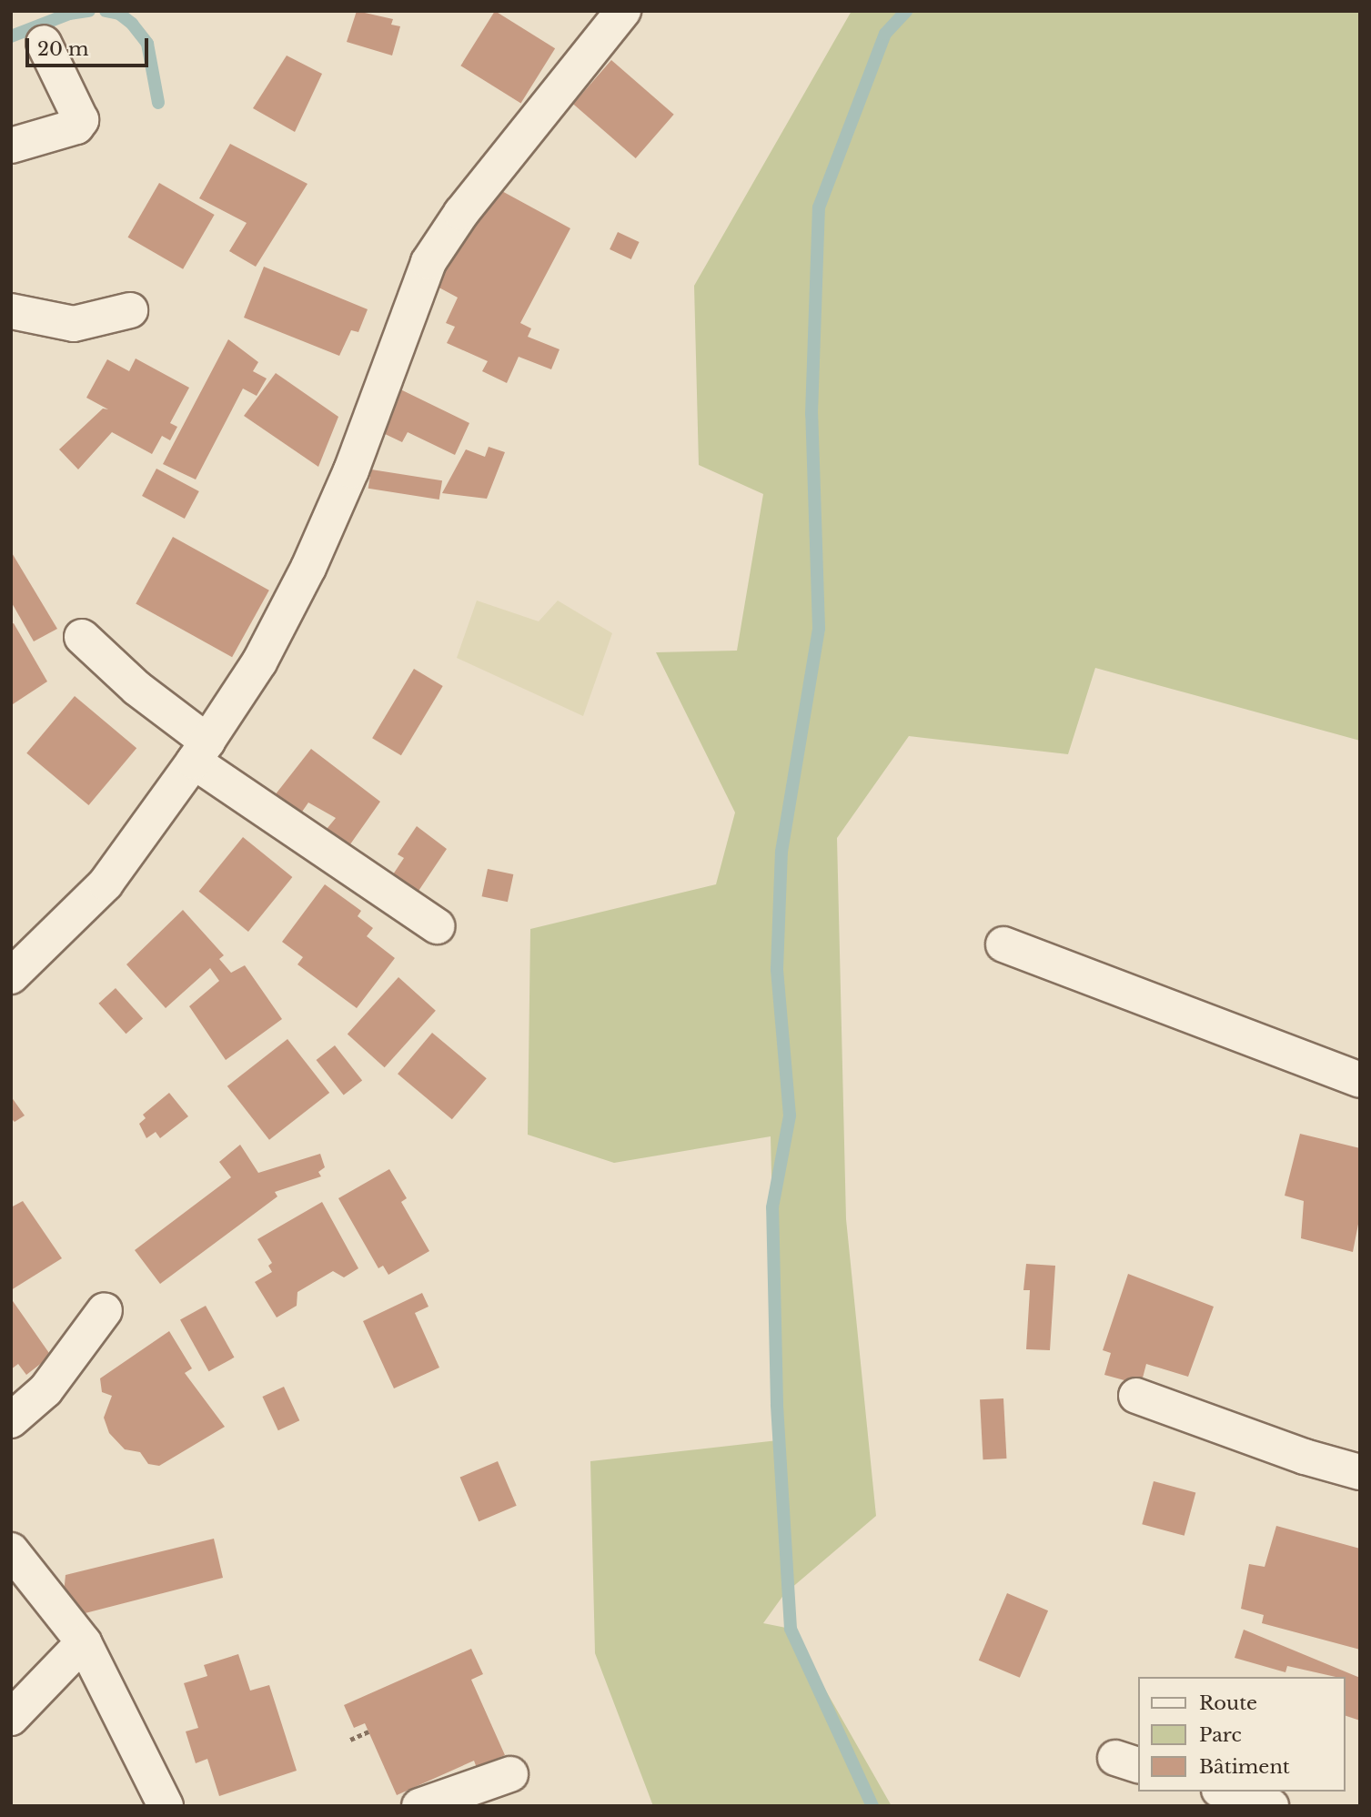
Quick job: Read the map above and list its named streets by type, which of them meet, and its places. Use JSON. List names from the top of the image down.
{
  "legend": ["Route", "Parc", "Bâtiment"],
  "scale_bar": "20 m"
}
